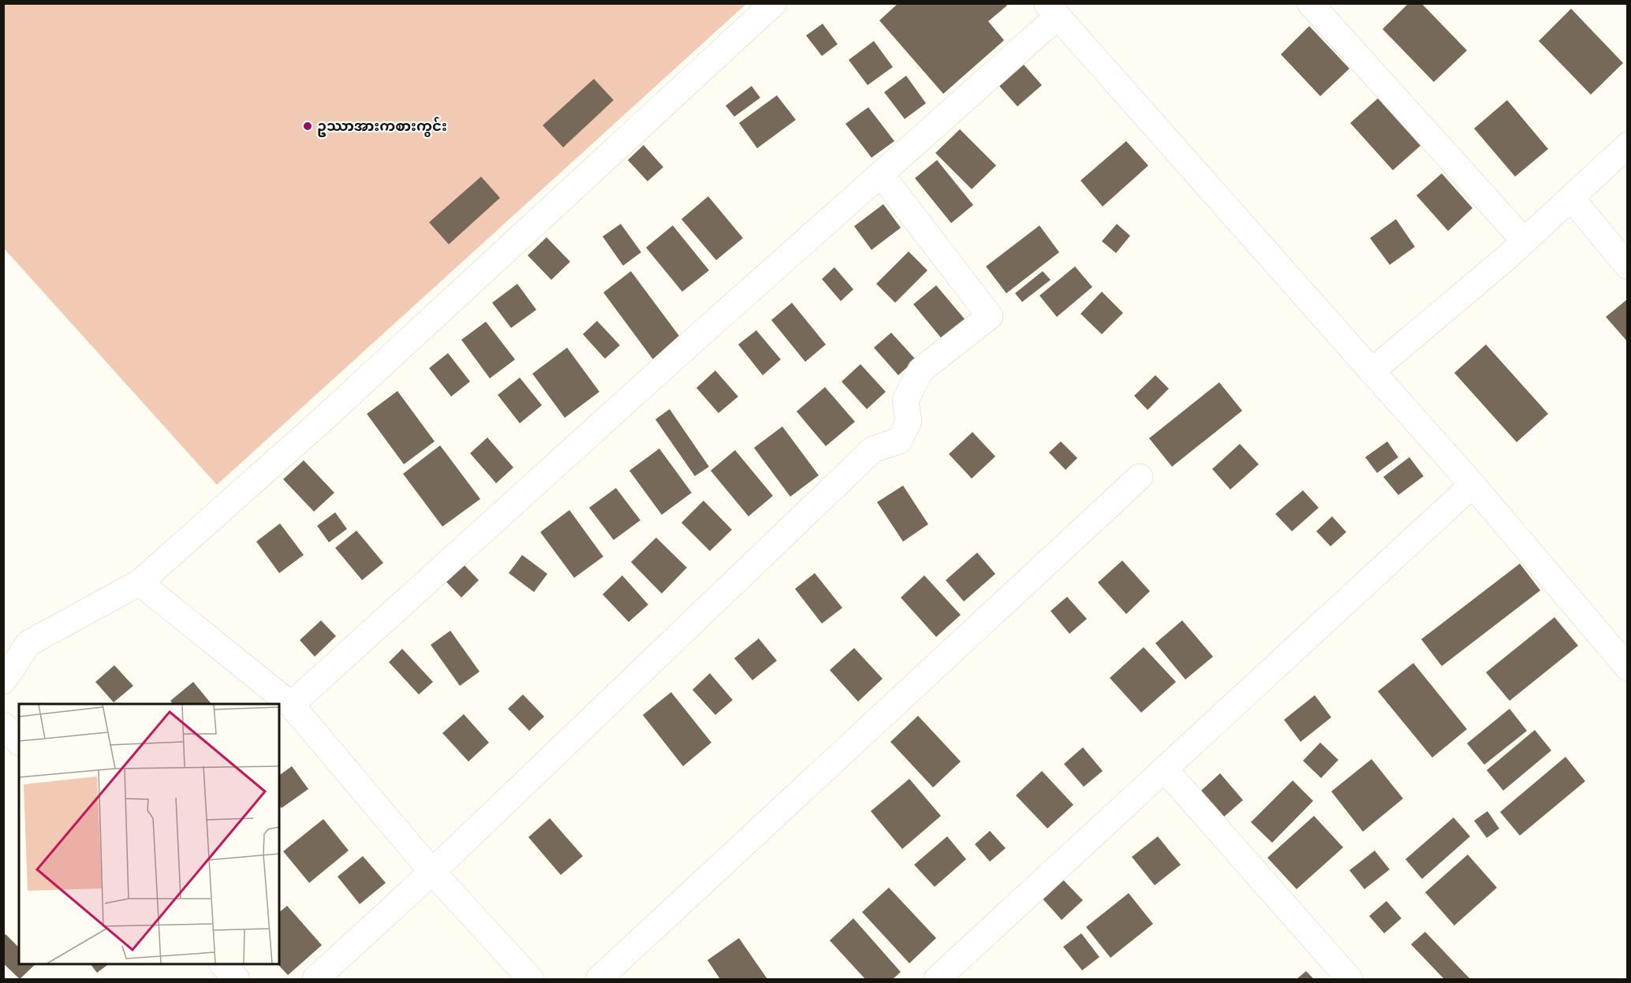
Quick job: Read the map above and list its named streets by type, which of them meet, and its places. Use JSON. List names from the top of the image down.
{
  "places": ["ဥဿာ‌အားကစားကွင်း"]
}
